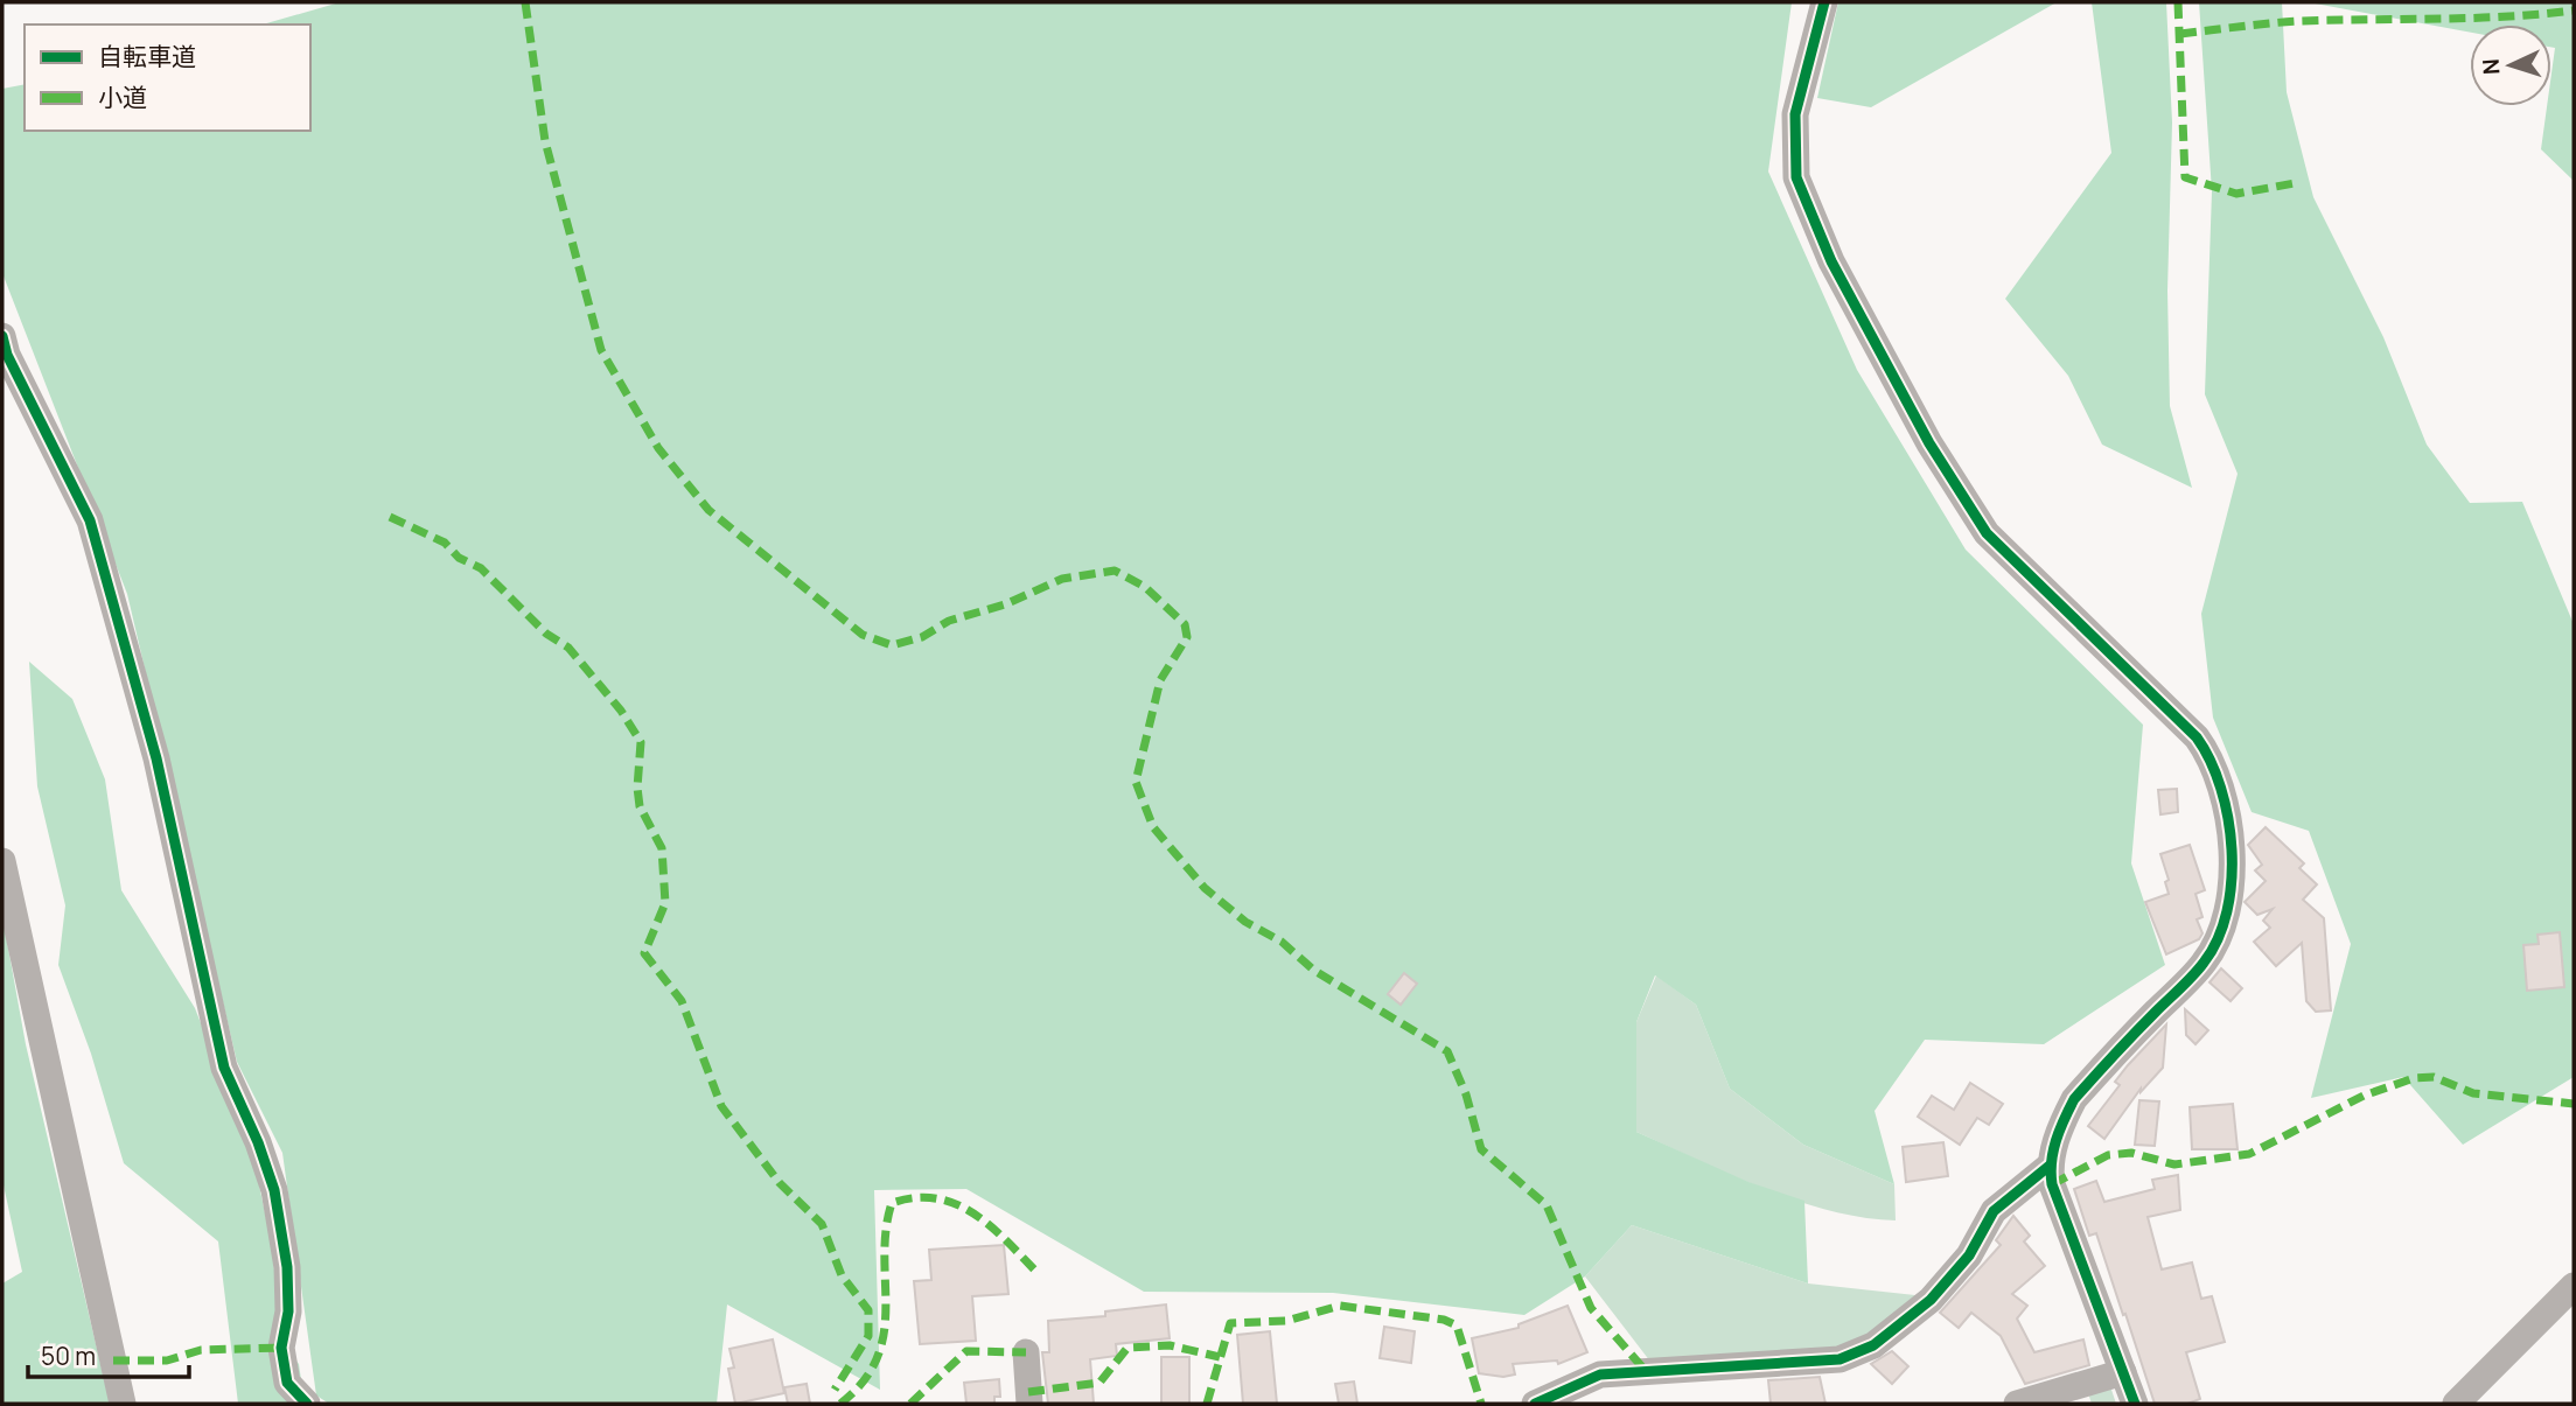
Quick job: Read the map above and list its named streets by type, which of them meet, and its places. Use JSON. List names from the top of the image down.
{
  "legend": ["自転車道", "小道"],
  "scale_bar": "50 m",
  "north": "left"
}
